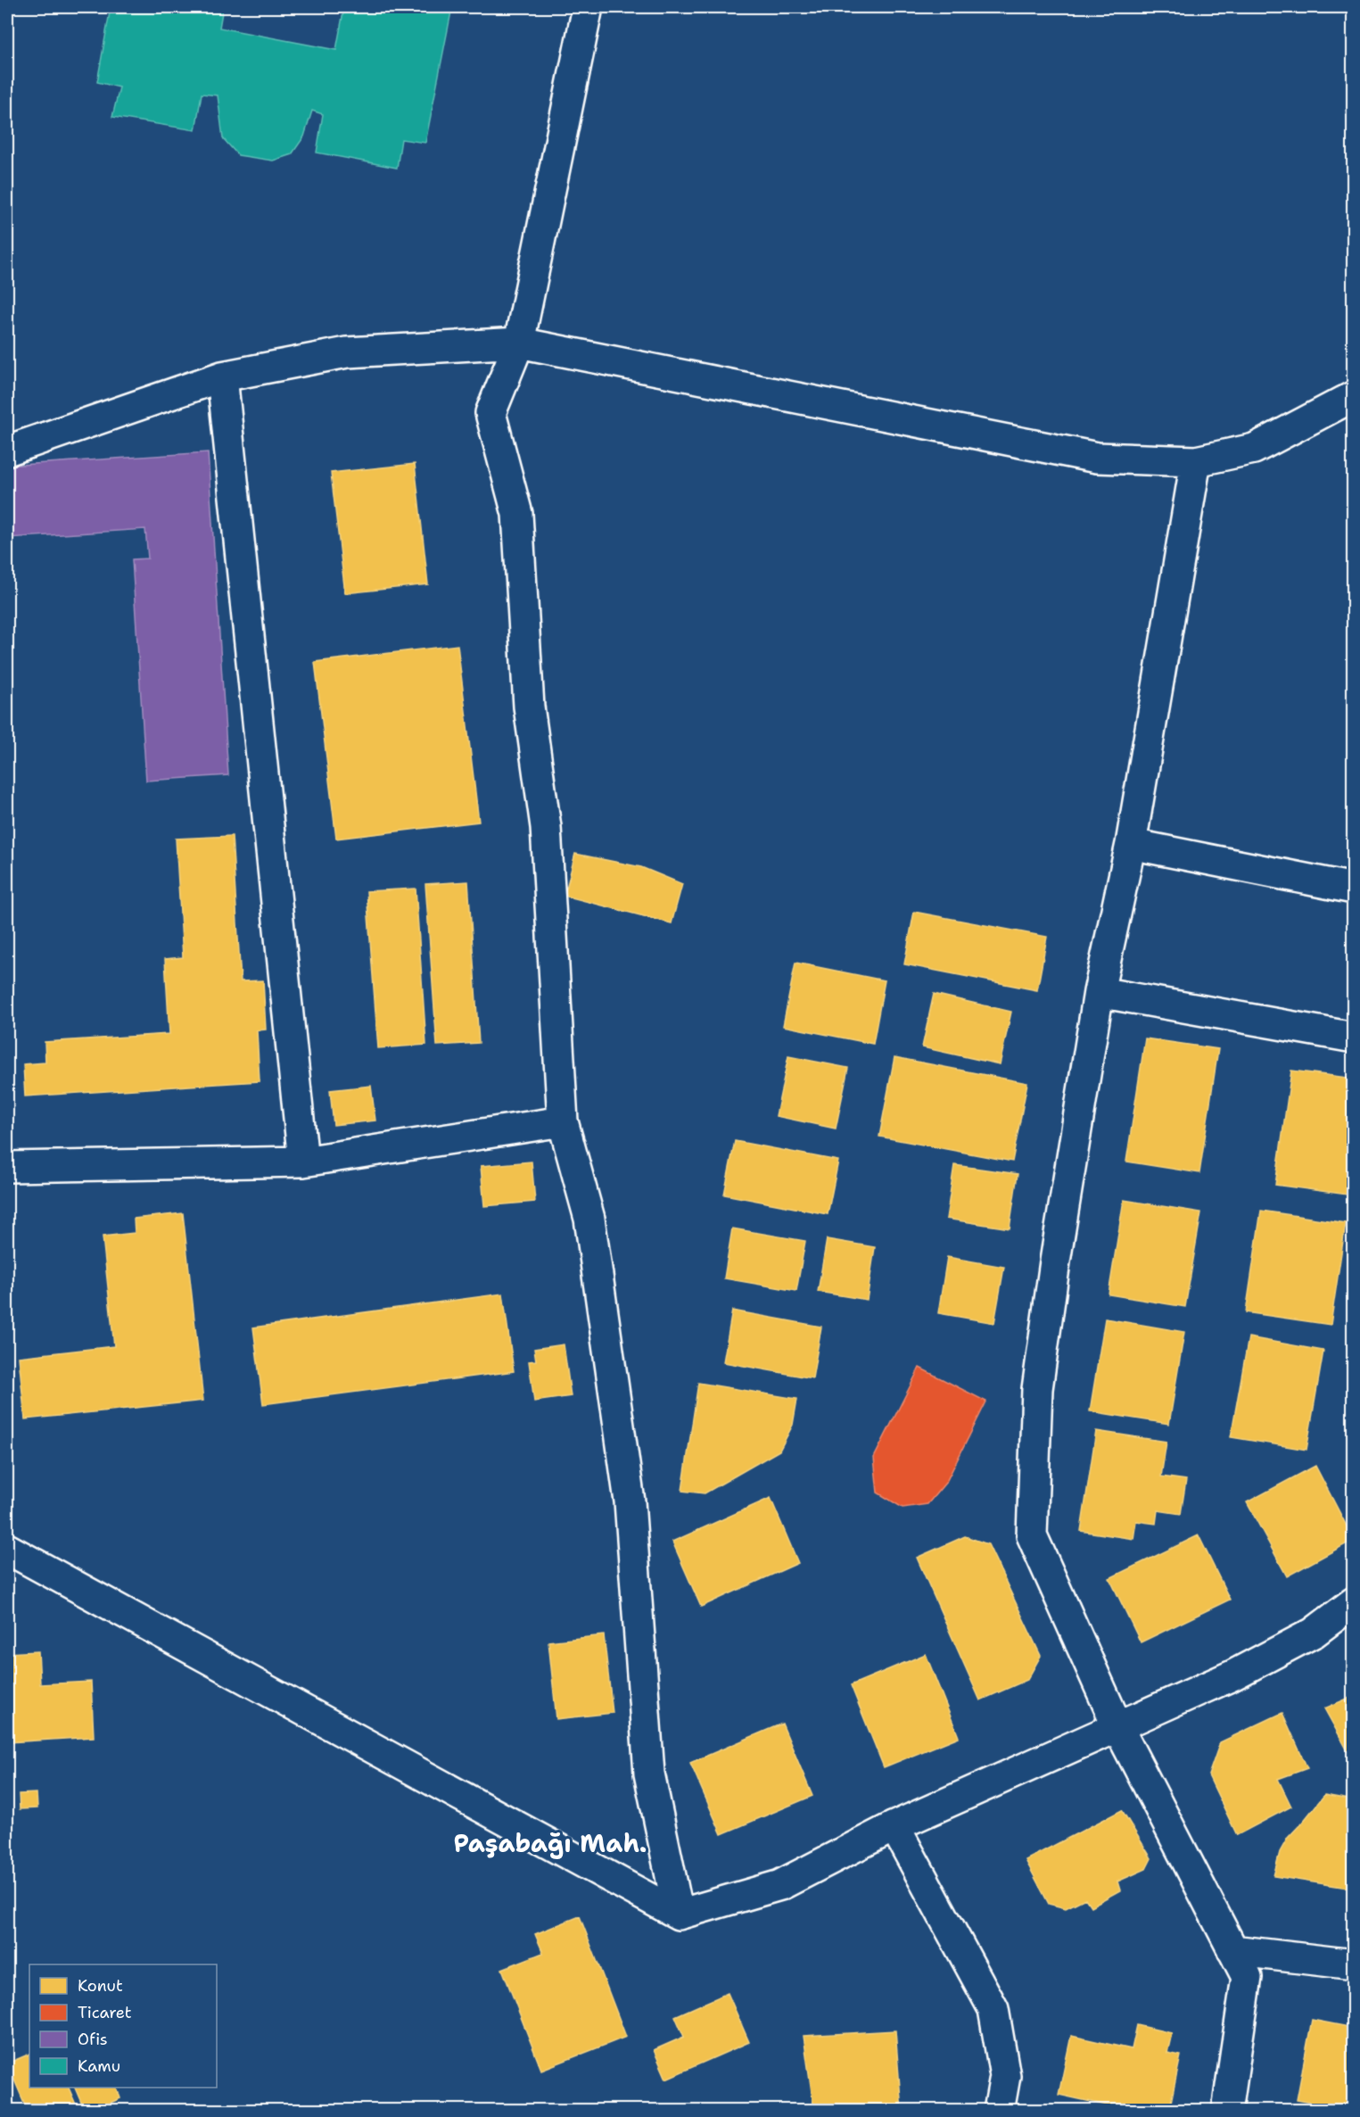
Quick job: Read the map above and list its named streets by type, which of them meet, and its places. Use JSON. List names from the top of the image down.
{
  "districts": ["Paşabağı Mah."],
  "legend": [
    "Konut",
    "Ticaret",
    "Ofis",
    "Kamu"
  ]
}
